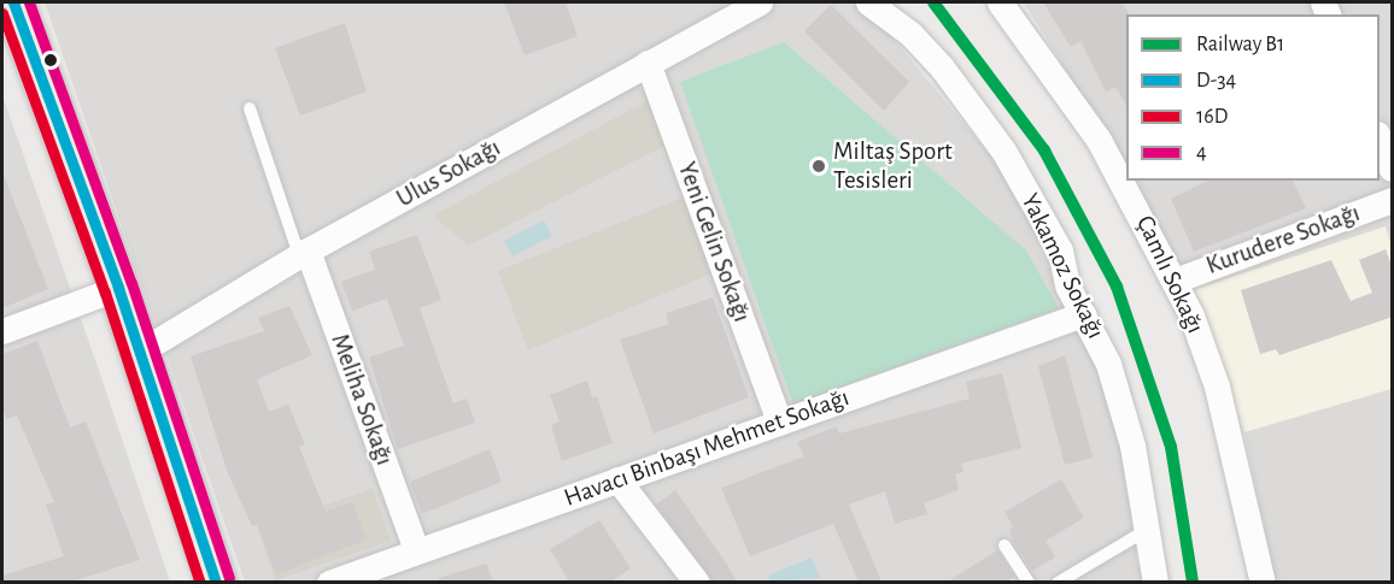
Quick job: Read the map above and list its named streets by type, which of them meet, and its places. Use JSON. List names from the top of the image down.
{
  "streets": {
    "street": [
      "Ulus Sokağı",
      "Kurudere Sokağı",
      "Yeni Gelin Sokağı",
      "Yakamoz Sokağı",
      "Çamlı Sokağı",
      "Meliha Sokağı",
      "Havacı Binbaşı Mehmet Sokağı"
    ]
  },
  "crossings": [
    ["Ulus Sokağı", "Yeni Gelin Sokağı"],
    ["Ulus Sokağı", "Meliha Sokağı"],
    ["Kurudere Sokağı", "Çamlı Sokağı"],
    ["Yeni Gelin Sokağı", "Havacı Binbaşı Mehmet Sokağı"],
    ["Yakamoz Sokağı", "Havacı Binbaşı Mehmet Sokağı"],
    ["Meliha Sokağı", "Havacı Binbaşı Mehmet Sokağı"]
  ],
  "places": ["Miltaş Sport Tesisleri"],
  "lines": [
    "rail line B1",
    "transit line D-34",
    "transit line 4",
    "transit line 16D"
  ],
  "legend": [
    "Railway B1",
    "D-34",
    "16D",
    "4"
  ]
}
